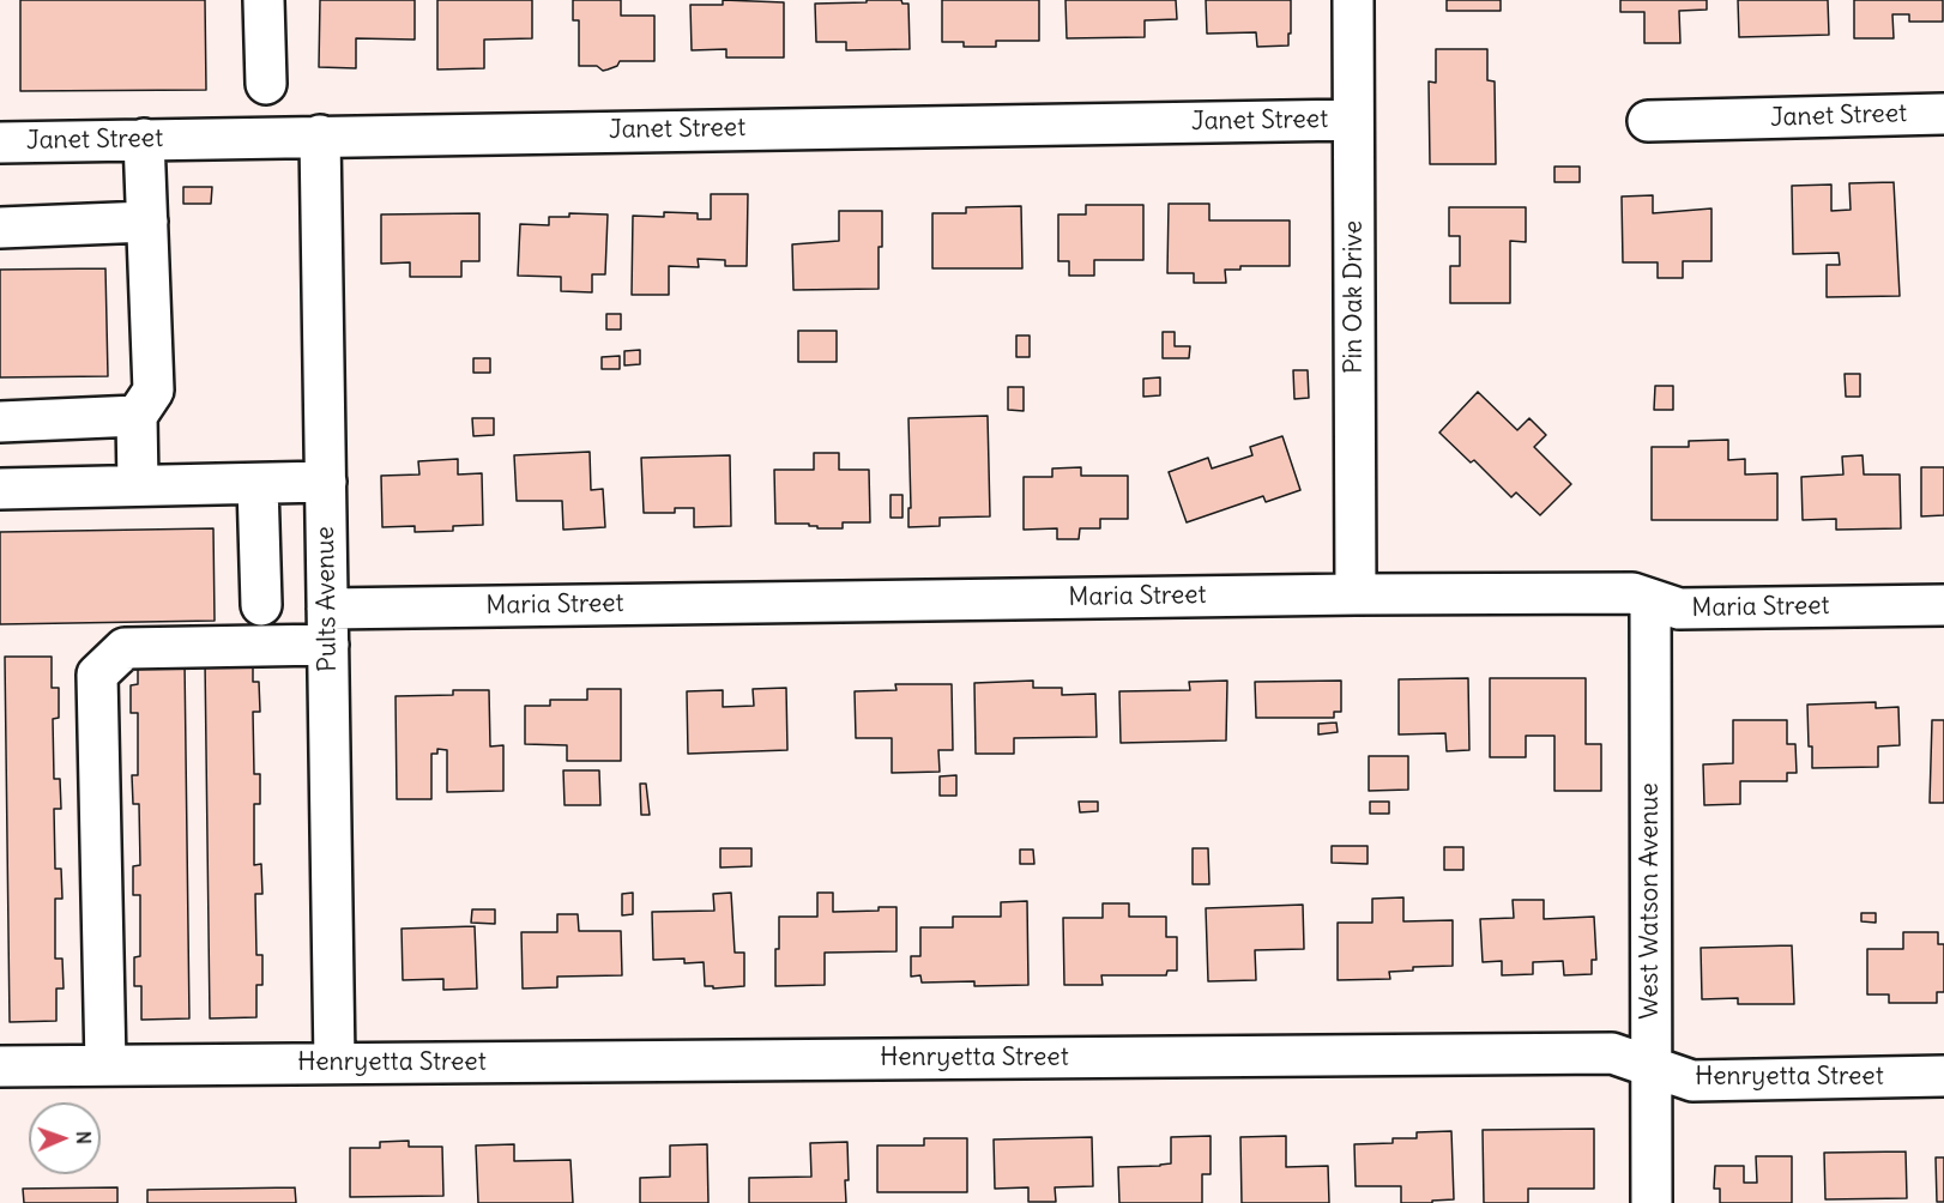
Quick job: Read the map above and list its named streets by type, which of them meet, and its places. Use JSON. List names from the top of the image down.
{
  "streets": {
    "street": [
      "Janet Street",
      "Pin Oak Drive",
      "Maria Street",
      "Pults Avenue",
      "West Watson Avenue",
      "Henryetta Street"
    ]
  },
  "crossings": [
    ["Janet Street", "Pin Oak Drive"],
    ["Janet Street", "Pults Avenue"],
    ["Pin Oak Drive", "Maria Street"],
    ["Maria Street", "Pults Avenue"],
    ["Maria Street", "West Watson Avenue"],
    ["Maria Street", "Henryetta Street"],
    ["Pults Avenue", "Henryetta Street"],
    ["West Watson Avenue", "Henryetta Street"]
  ],
  "north": "right"
}
